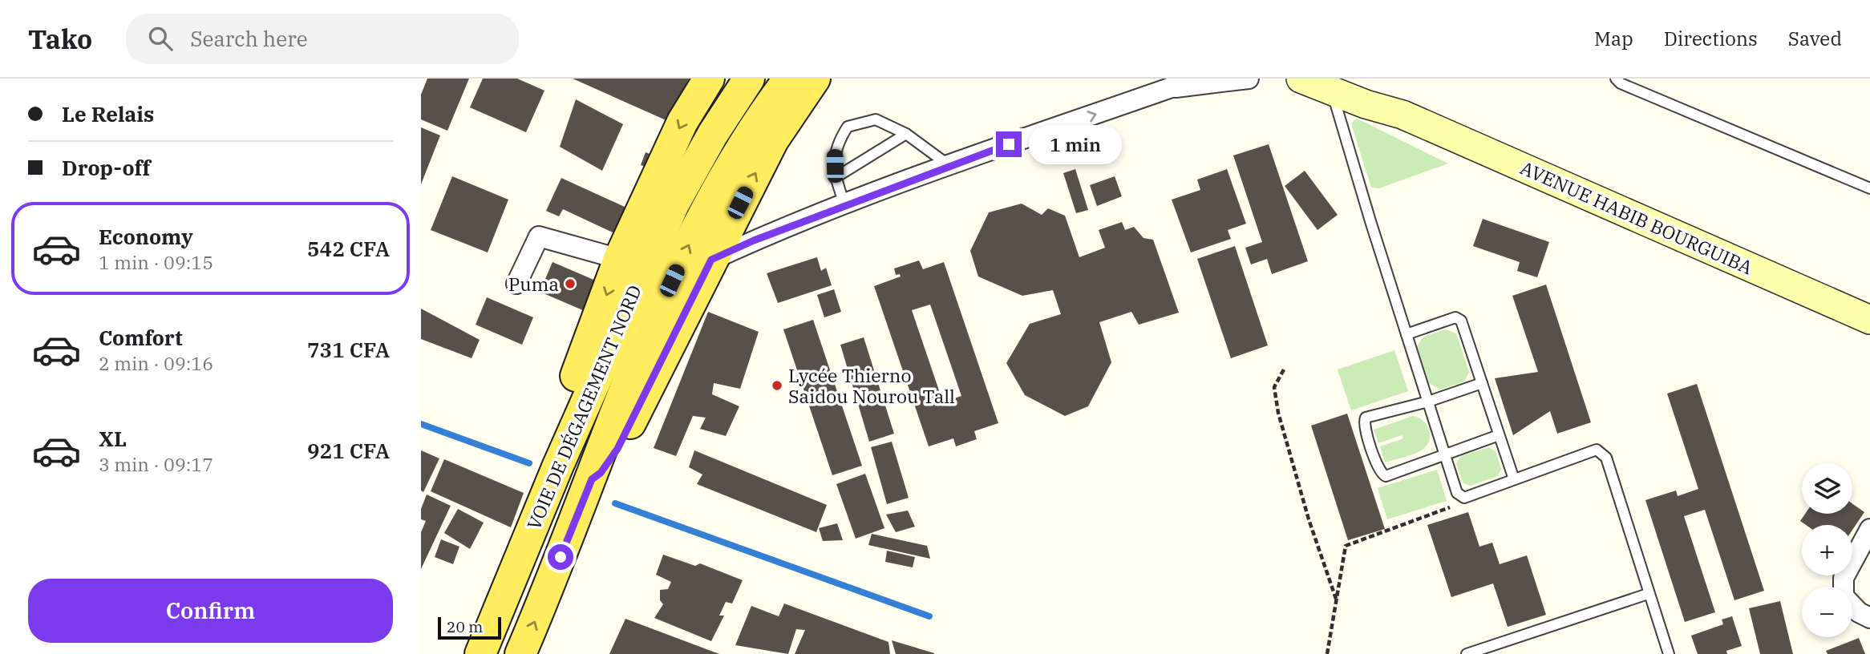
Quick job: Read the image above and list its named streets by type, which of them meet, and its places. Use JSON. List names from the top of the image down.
{
  "streets": {
    "main road": ["AVENUE HABIB BOURGUIBA", "VOIE DE DÉGAGEMENT NORD"]
  },
  "places": ["Puma", "Lycée Thierno Saidou Nourou Tall"],
  "scale_bar": "20 m",
  "page": {
    "header": "Tako",
    "search": "Search here",
    "nav": ["Map", "Directions", "Saved"],
    "banner": ["Le Relais", "Drop-off"],
    "bubble": "1 min",
    "list": [
      {
        "name": "Economy",
        "note": "1 min · 09:15",
        "value": "542 CFA"
      },
      {
        "name": "Comfort",
        "note": "2 min · 09:16",
        "value": "731 CFA"
      },
      {
        "name": "XL",
        "note": "3 min · 09:17",
        "value": "921 CFA"
      }
    ],
    "map_buttons": ["+", "−"],
    "buttons": "Confirm",
    "scale": "20 m"
  }
}
